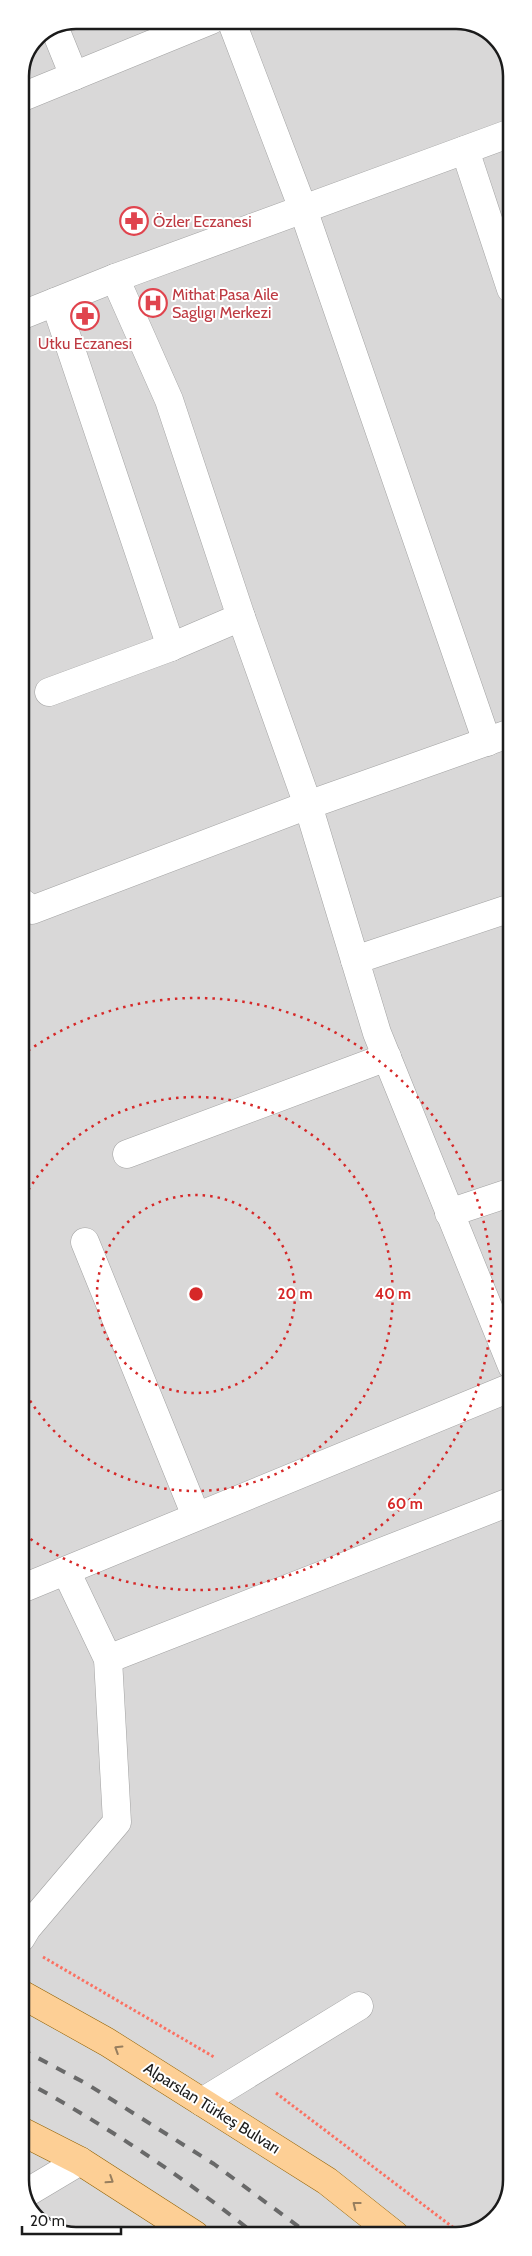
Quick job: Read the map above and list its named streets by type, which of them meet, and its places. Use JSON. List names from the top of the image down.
{
  "streets": {
    "main road": ["Alparslan Türkeş Bulvarı"]
  },
  "places": {
    "pharmacy": ["Özler Eczanesi", "Utku Eczanesi"],
    "hospital": ["Mithat Pasa Aile Saglıgı Merkezi"]
  },
  "scale_bar": "20 m",
  "rings": ["20 m", "40 m", "60 m"]
}
